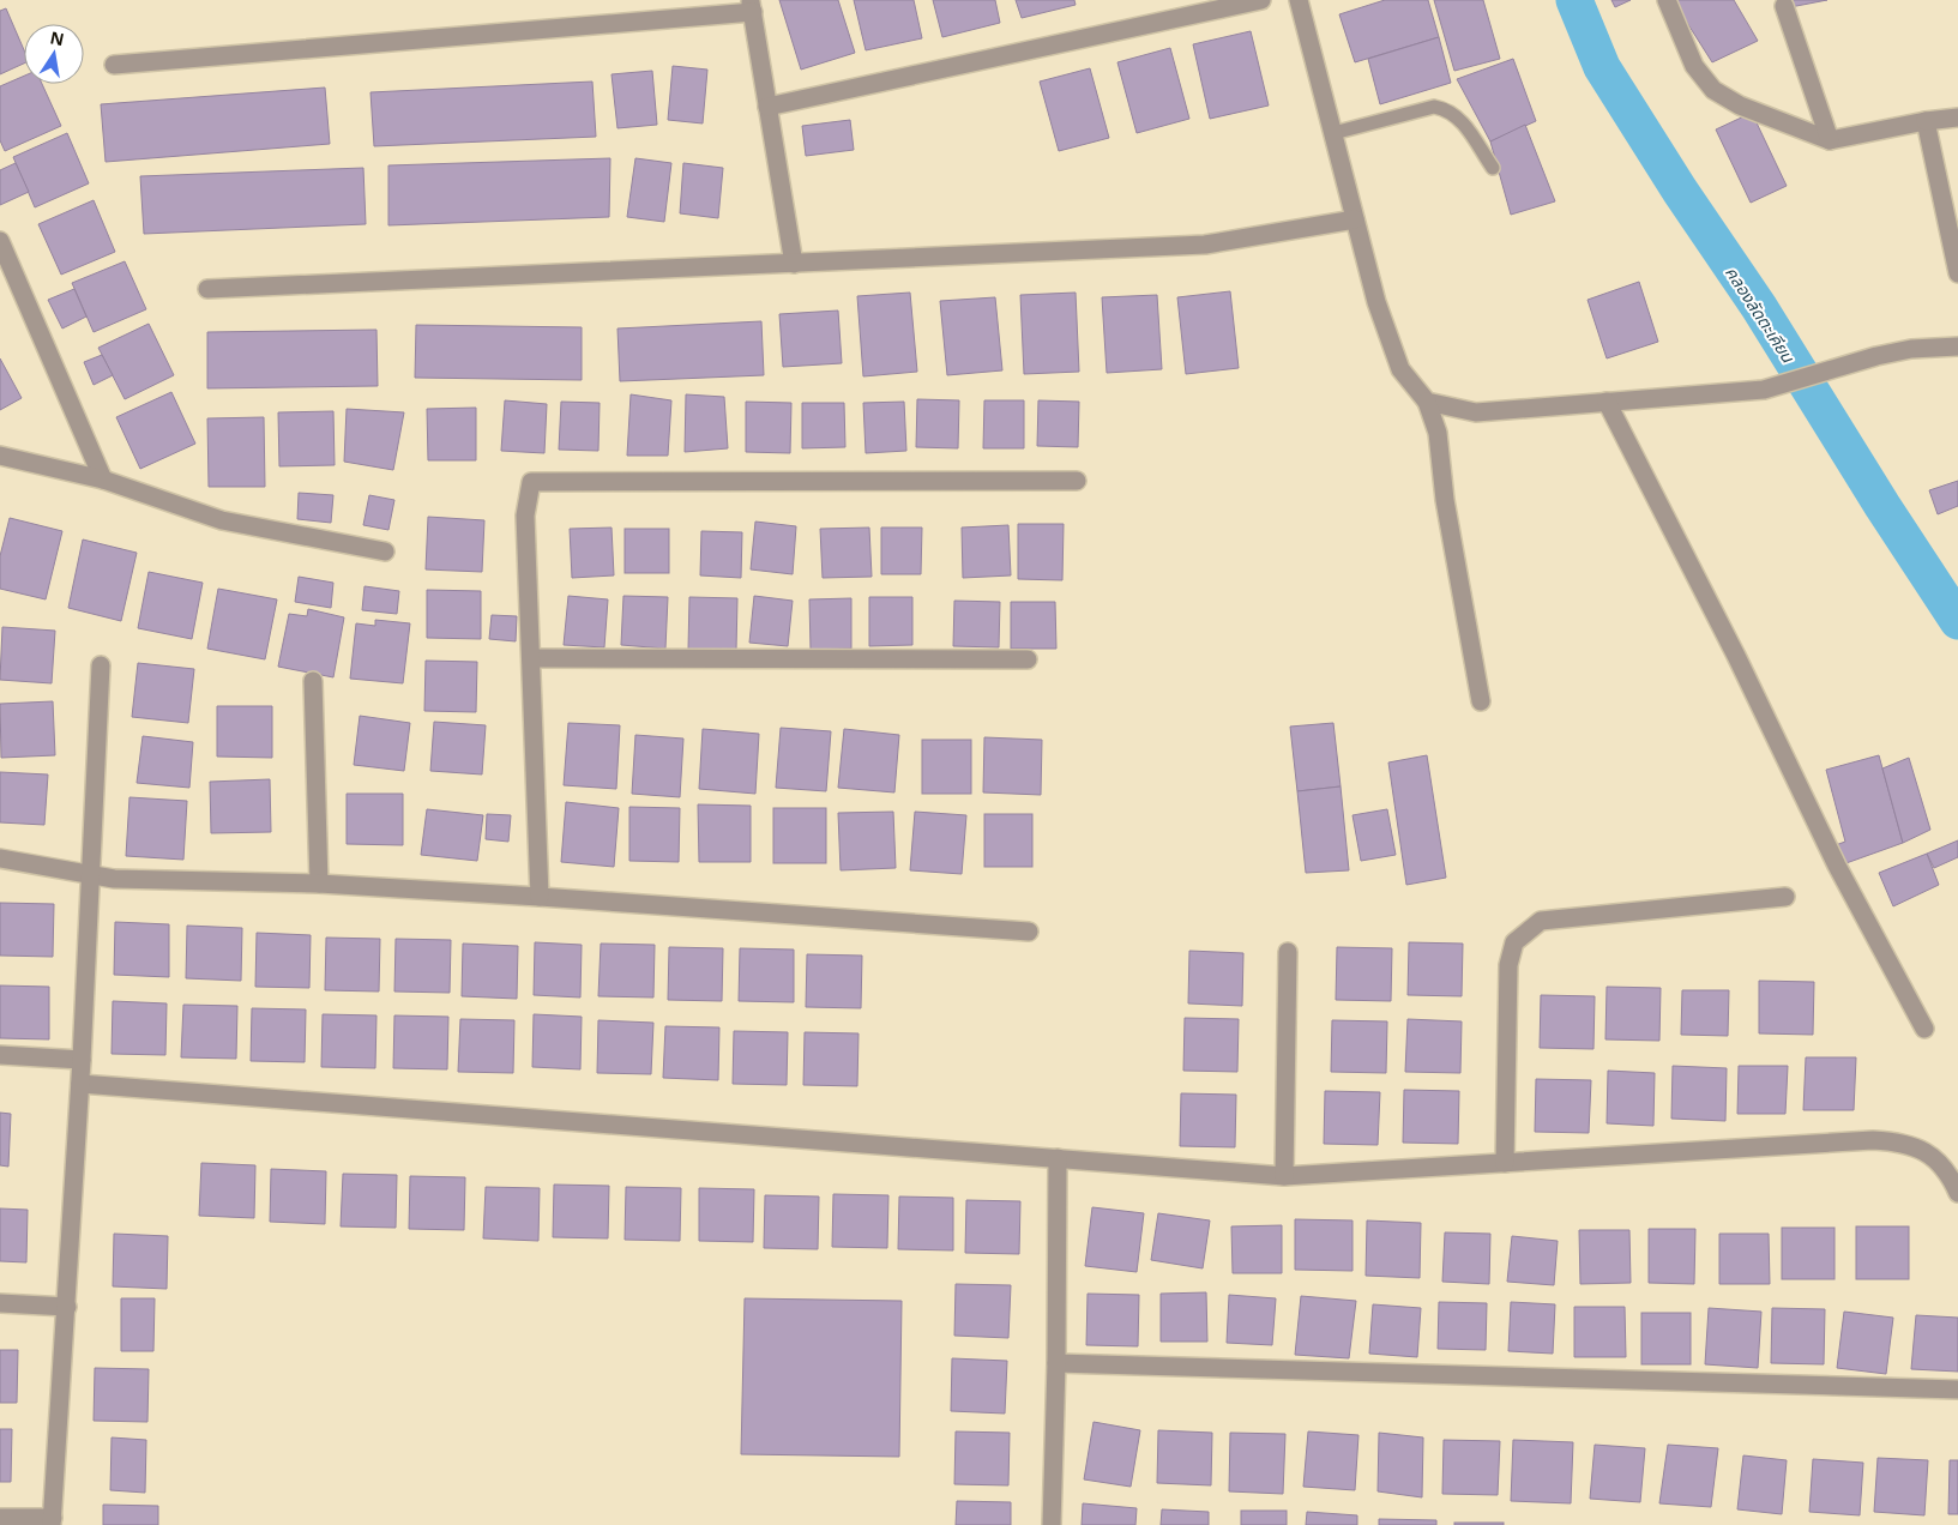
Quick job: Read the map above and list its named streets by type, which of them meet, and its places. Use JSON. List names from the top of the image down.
{
  "water": ["คลองลัดตะเคียน"],
  "north": "top"
}
